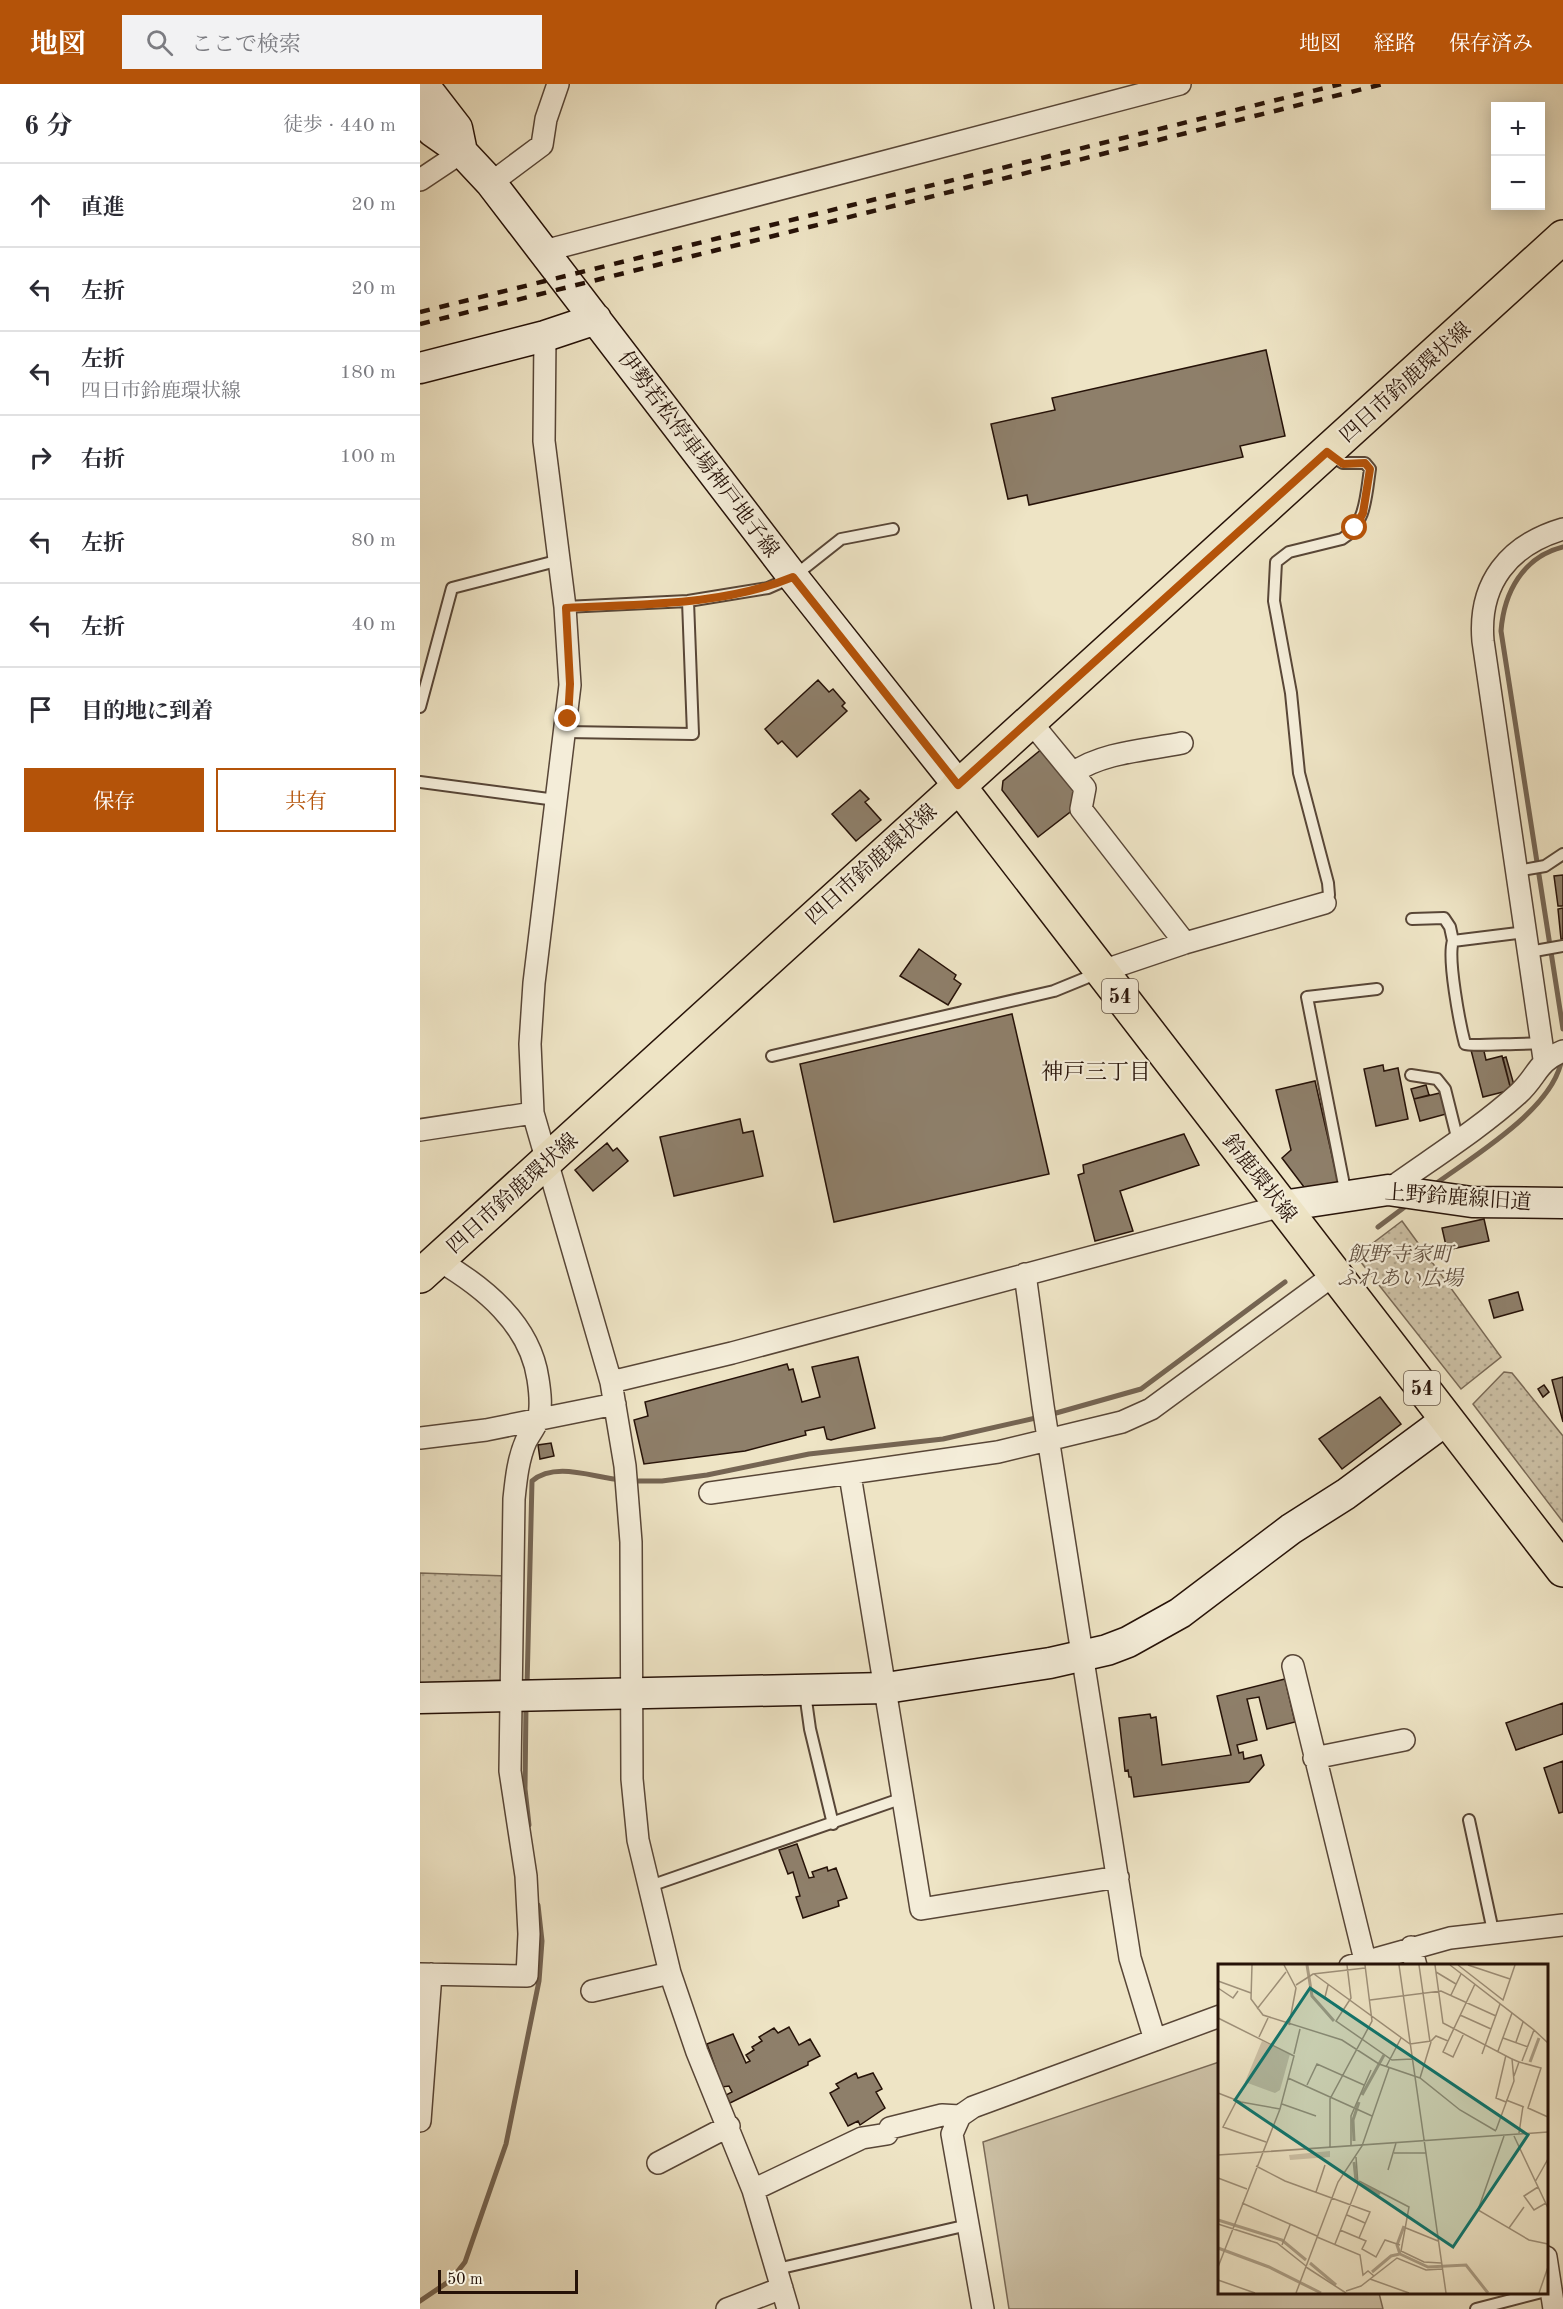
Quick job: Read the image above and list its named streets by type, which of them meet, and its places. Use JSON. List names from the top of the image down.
{
  "streets": {
    "main road": ["四日市鈴鹿環状線", "54", "鈴鹿環状線"],
    "street": ["伊勢若松停車場神戸地子線", "上野鈴鹿線旧道"]
  },
  "crossings": [
    ["四日市鈴鹿環状線", "伊勢若松停車場神戸地子線"],
    ["四日市鈴鹿環状線", "鈴鹿環状線"],
    ["伊勢若松停車場神戸地子線", "鈴鹿環状線"],
    ["鈴鹿環状線", "上野鈴鹿線旧道"]
  ],
  "districts": ["神戸三丁目"],
  "parks": ["飯野寺家町 ふれあい広場"],
  "scale_bar": "50 m",
  "page": {
    "header": "地図",
    "search": "ここで検索",
    "nav": ["地図", "経路", "保存済み"],
    "heading": ["6 分", "徒歩 · 440 m"],
    "map_buttons": ["+", "−"],
    "list": [
      ["直進", "20 m"],
      ["左折", "20 m"],
      ["左折", "四日市鈴鹿環状線", "180 m"],
      ["右折", "100 m"],
      ["左折", "80 m"],
      ["左折", "40 m"],
      "目的地に到着"
    ],
    "buttons": ["保存", "共有"],
    "scale": "50 m"
  }
}
